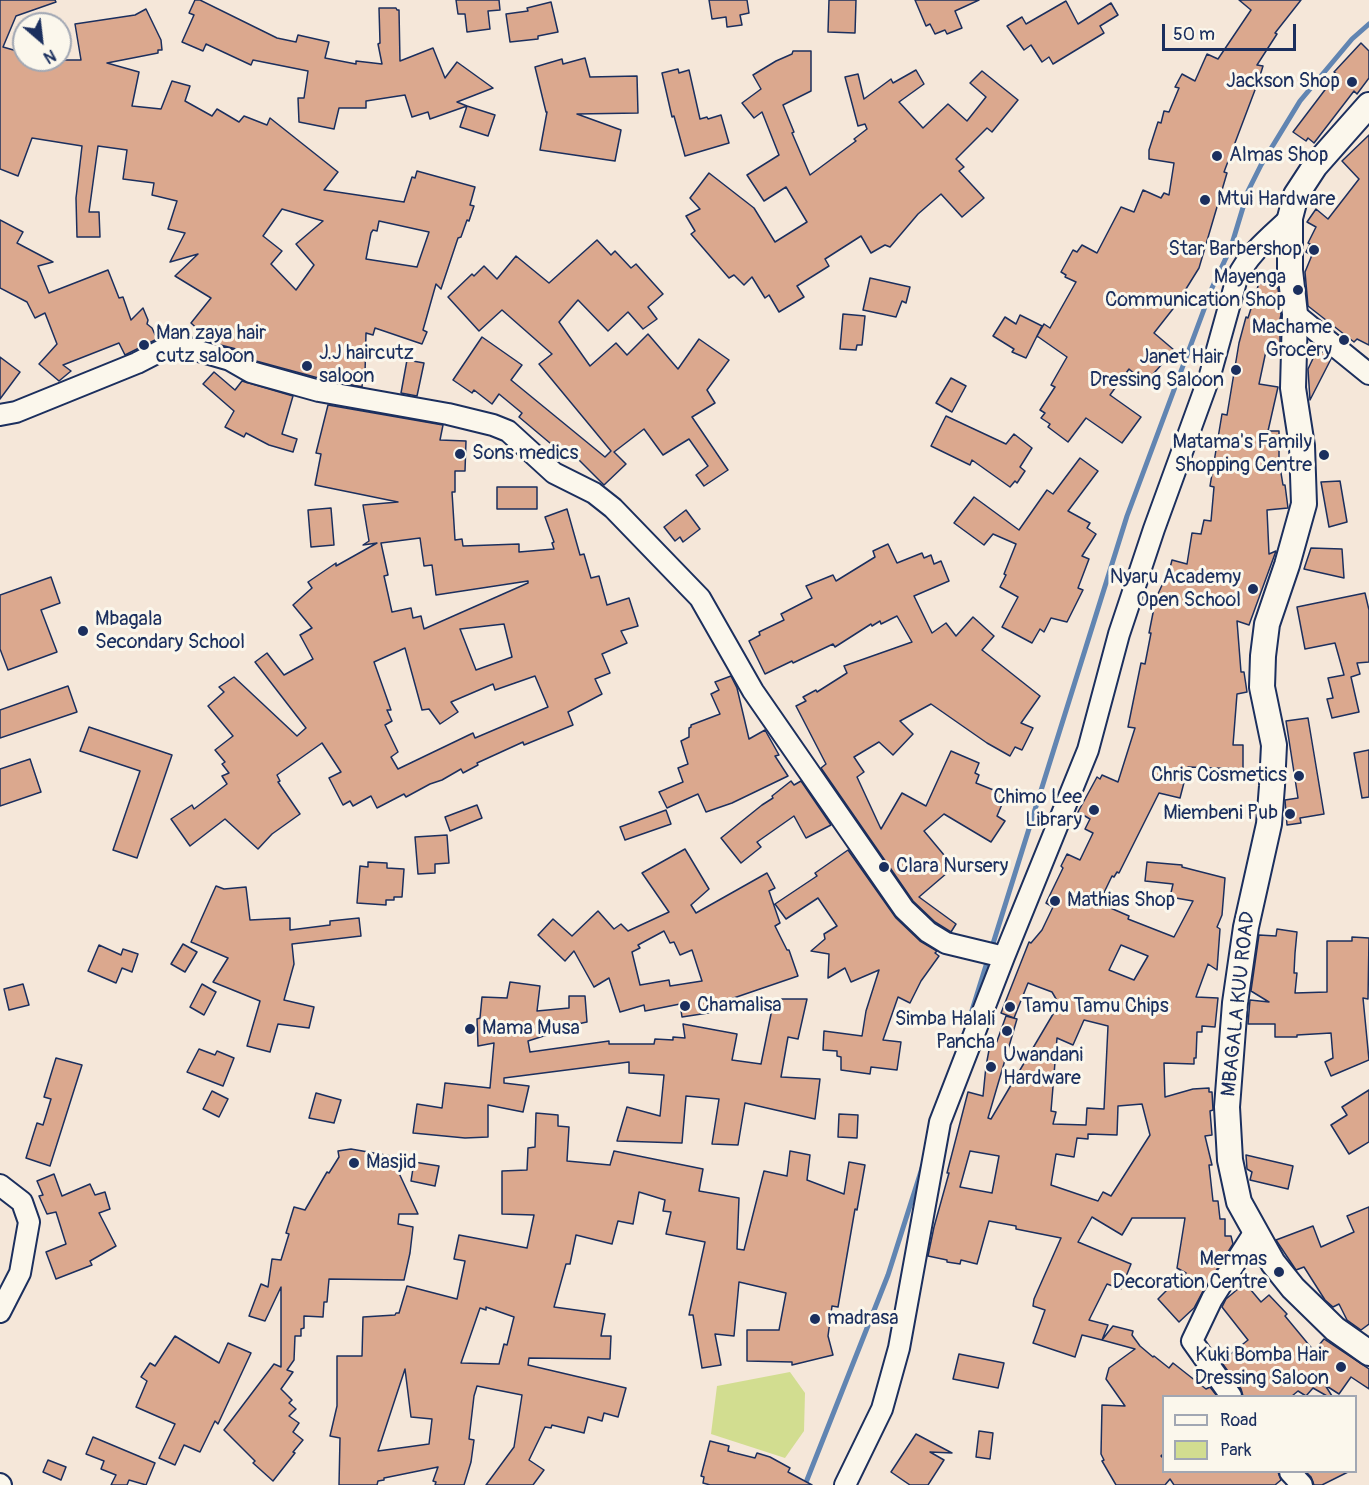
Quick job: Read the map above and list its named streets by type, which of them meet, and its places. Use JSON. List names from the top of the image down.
{
  "streets": {
    "street": ["MBAGALA KUU ROAD"]
  },
  "places": [
    "Jackson Shop",
    "Almas Shop",
    "Mtui Hardware",
    "Star Barbershop",
    "Mayenga Communication Shop",
    "Machame Grocery",
    "Man zaya hair cutz saloon",
    "J.J haircutz saloon",
    "Janet Hair Dressing Saloon",
    "Sons medics",
    "Matama's Family Shopping Centre",
    "Nyaru Academy Open School",
    "Mbagala Secondary School",
    "Chris Cosmetics",
    "Chimo Lee Library",
    "Miembeni Pub",
    "Clara Nursery",
    "Mathias Shop",
    "Chamalisa",
    "Tamu Tamu Chips",
    "Mama Musa",
    "Simba Halali Pancha",
    "Uwandani Hardware",
    "Masjid",
    "Mermas Decoration Centre",
    "madrasa",
    "Kuki Bomba Hair Dressing Saloon"
  ],
  "legend": ["Road", "Park"],
  "scale_bar": "50 m",
  "north": "bottom right"
}
